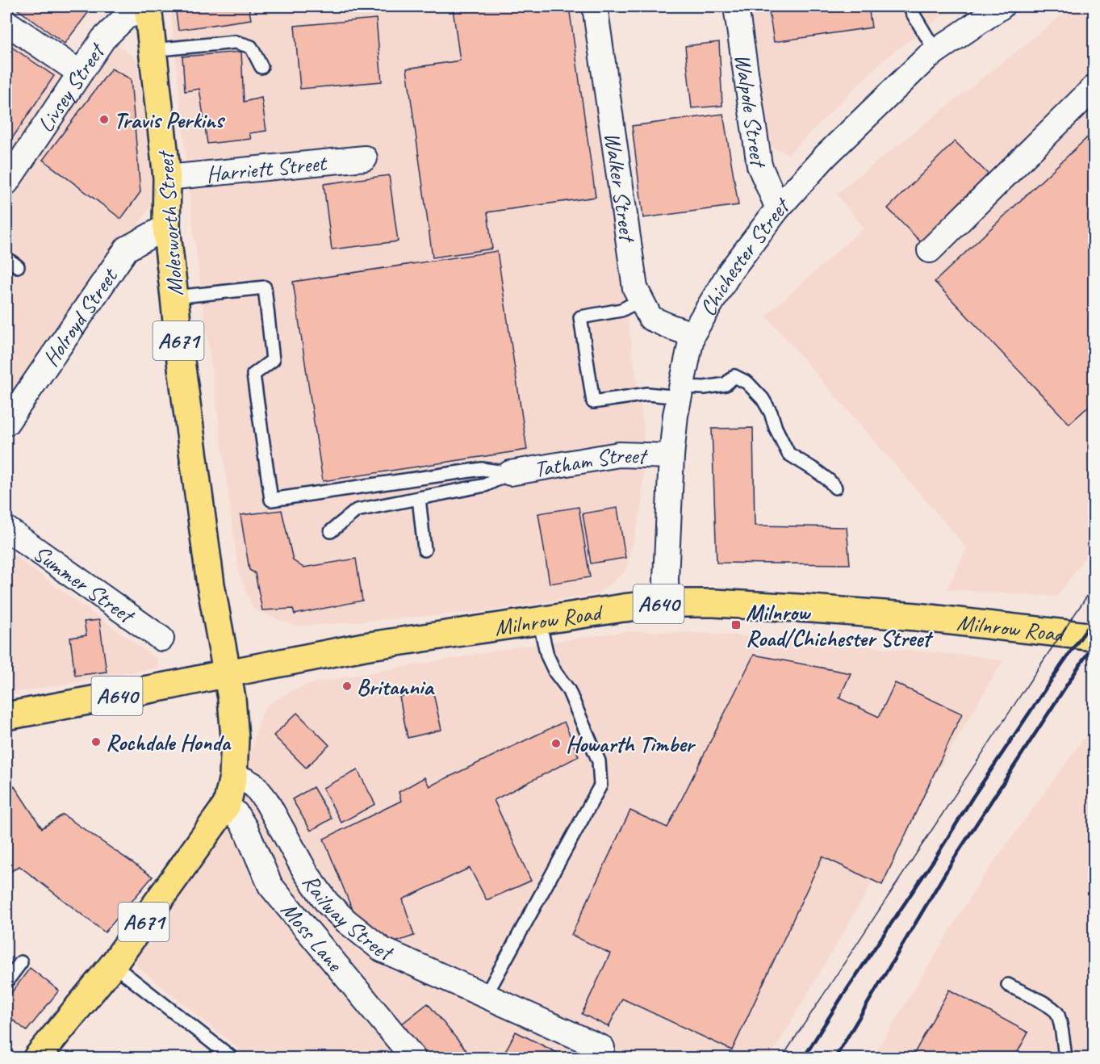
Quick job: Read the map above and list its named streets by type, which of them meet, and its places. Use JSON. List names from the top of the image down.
{
  "streets": {
    "main road": [
      "Molesworth Street",
      "A671",
      "A640",
      "Milnrow Road"
    ],
    "street": [
      "Livsey Street",
      "Walpole Street",
      "Harriett Street",
      "Walker Street",
      "Chichester Street",
      "Holroyd Street",
      "Tatham Street",
      "Summer Street",
      "Railway Street",
      "Moss Lane"
    ]
  },
  "crossings": [
    ["Livsey Street", "Molesworth Street"],
    ["Walpole Street", "Chichester Street"],
    ["Harriett Street", "Molesworth Street"],
    ["Walker Street", "Chichester Street"],
    ["Molesworth Street", "Holroyd Street"],
    ["Molesworth Street", "A671"],
    ["Molesworth Street", "Milnrow Road"],
    ["Chichester Street", "Tatham Street"],
    ["Chichester Street", "Milnrow Road"],
    ["A671", "Milnrow Road"],
    ["A671", "Railway Street"],
    ["A671", "Moss Lane"]
  ],
  "places": {
    "other": [
      "Travis Perkins",
      "Britannia",
      "Rochdale Honda",
      "Howarth Timber"
    ],
    "transit": ["Milnrow Road/Chichester Street"]
  }
}
